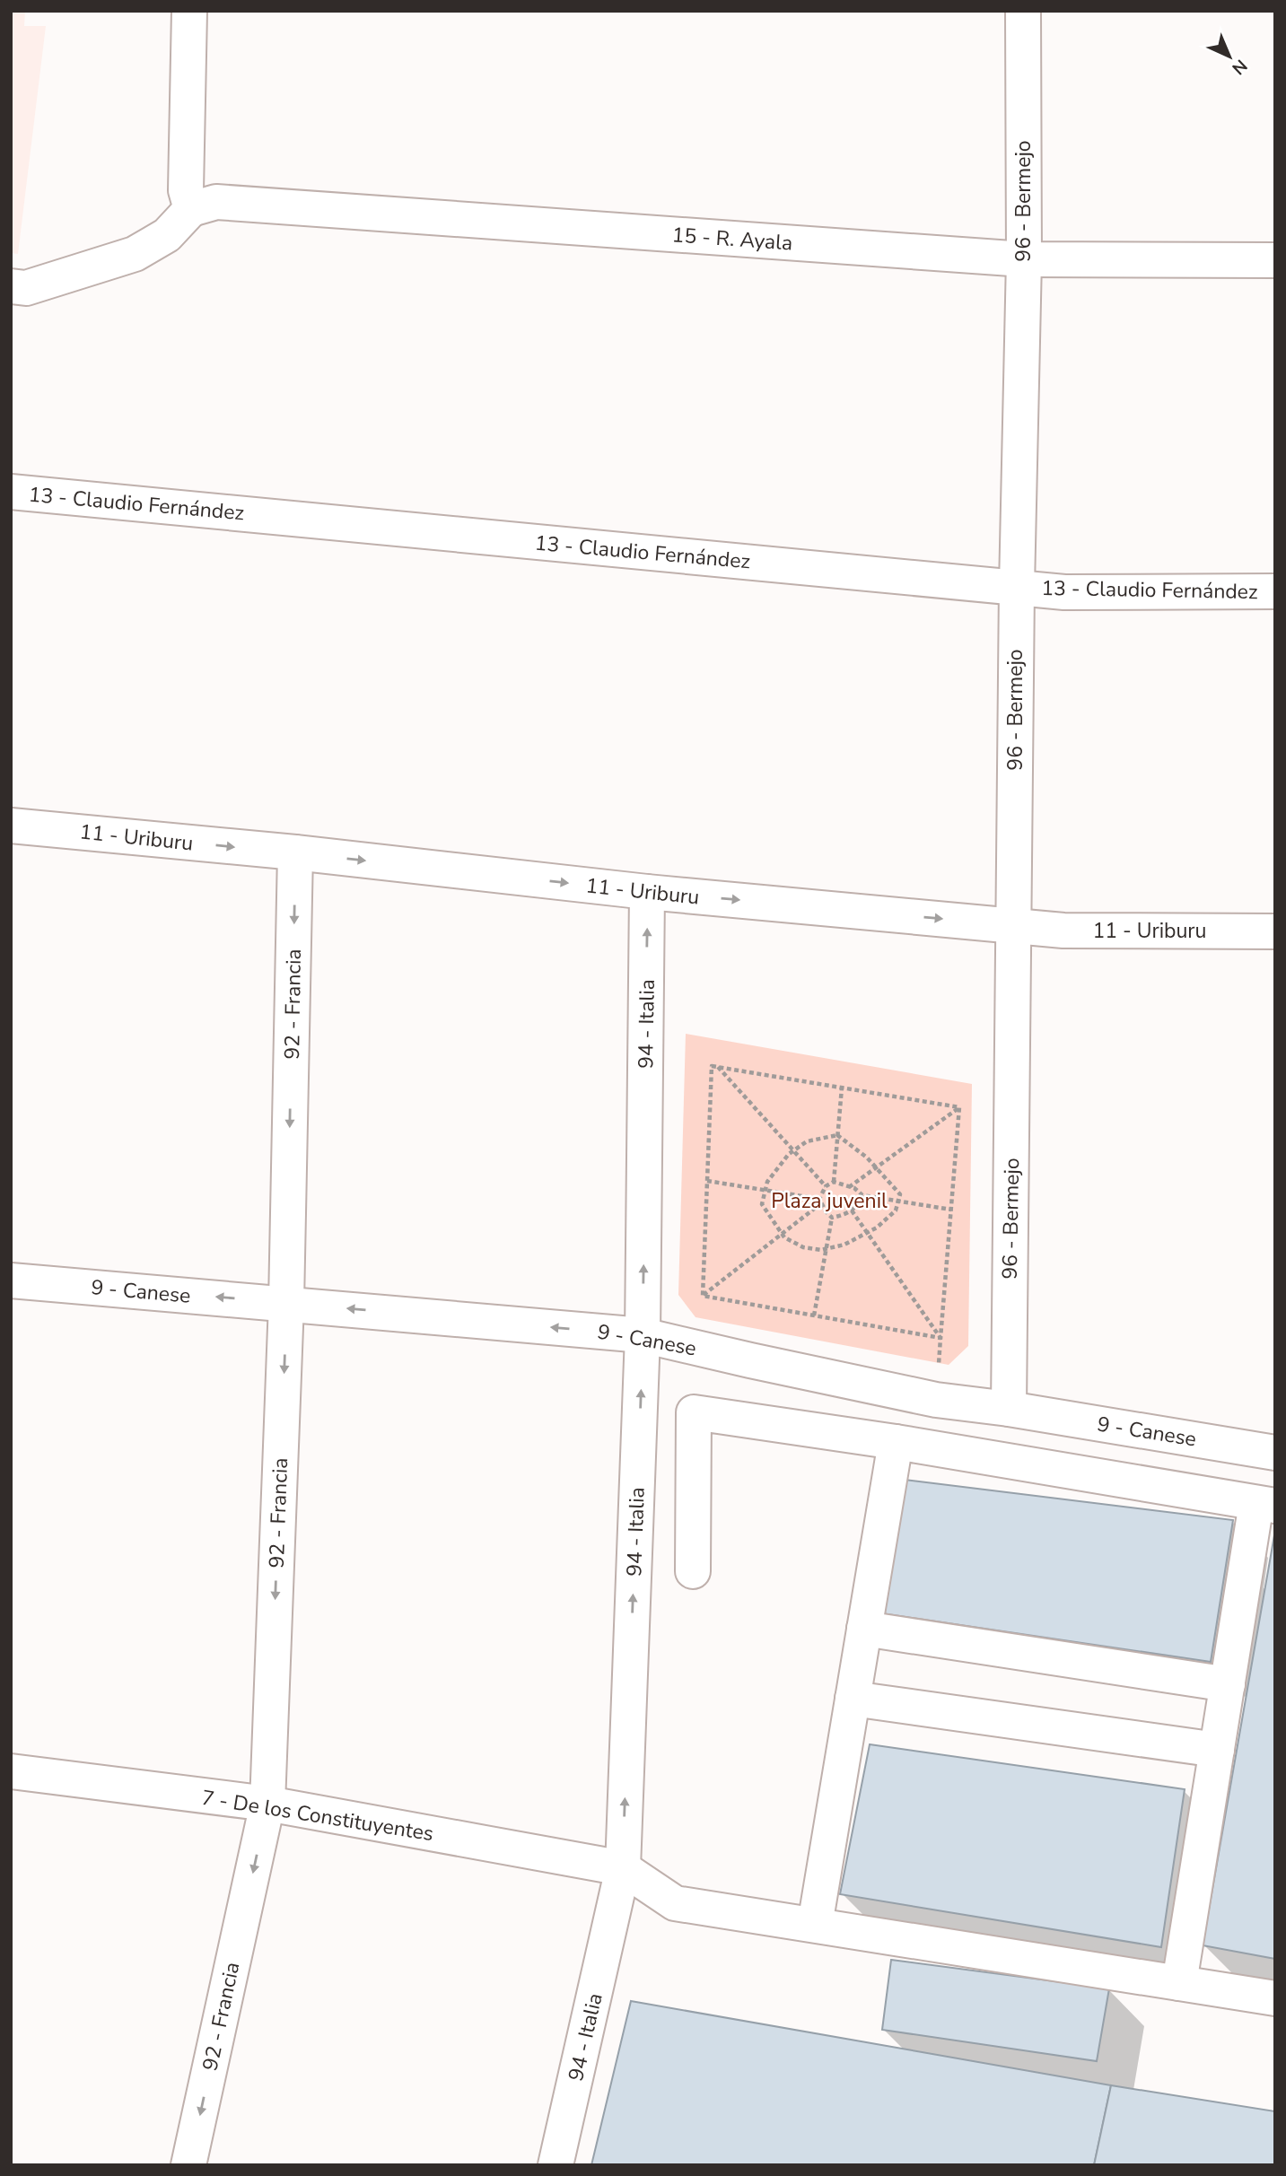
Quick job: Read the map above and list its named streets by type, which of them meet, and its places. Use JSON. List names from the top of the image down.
{
  "streets": {
    "street": [
      "96 - Bermejo",
      "15 - R. Ayala",
      "13 - Claudio Fernández",
      "11 - Uriburu",
      "92 - Francia",
      "94 - Italia",
      "9 - Canese",
      "7 - De los Constituyentes"
    ]
  },
  "crossings": [
    ["96 - Bermejo", "15 - R. Ayala"],
    ["96 - Bermejo", "13 - Claudio Fernández"],
    ["96 - Bermejo", "11 - Uriburu"],
    ["96 - Bermejo", "9 - Canese"],
    ["11 - Uriburu", "92 - Francia"],
    ["11 - Uriburu", "94 - Italia"],
    ["92 - Francia", "9 - Canese"],
    ["92 - Francia", "7 - De los Constituyentes"],
    ["94 - Italia", "9 - Canese"],
    ["94 - Italia", "7 - De los Constituyentes"]
  ],
  "one_way": ["11 - Uriburu", "92 - Francia", "9 - Canese"],
  "parks": ["Plaza juvenil"],
  "north": "bottom right"
}
